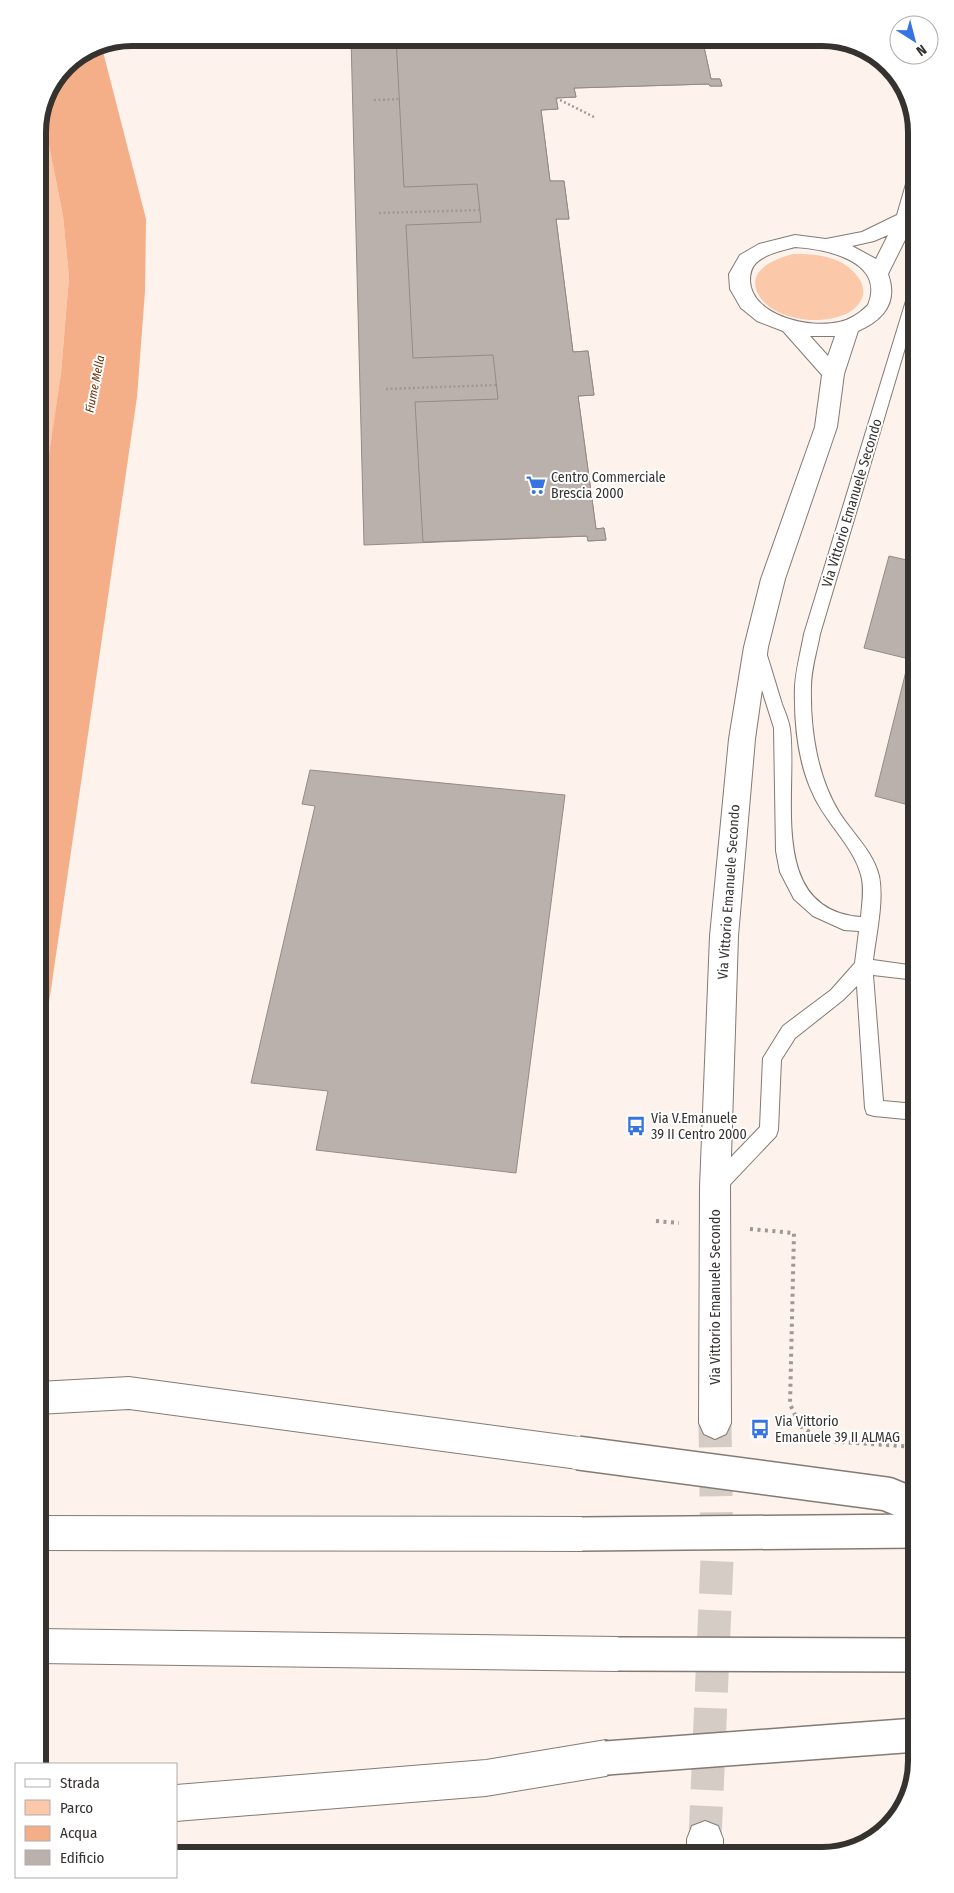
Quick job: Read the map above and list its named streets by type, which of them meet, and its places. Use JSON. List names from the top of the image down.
{
  "streets": {
    "main road": ["Via Vittorio Emanuele Secondo"]
  },
  "water": ["Fiume Mella"],
  "places": {
    "supermarket": ["Centro Commerciale Brescia 2000"],
    "bus stop": ["Via V.Emanuele 39 II Centro 2000", "Via Vittorio Emanuele 39 II ALMAG"]
  },
  "legend": [
    "Strada",
    "Parco",
    "Acqua",
    "Edificio"
  ],
  "north": "bottom right"
}
